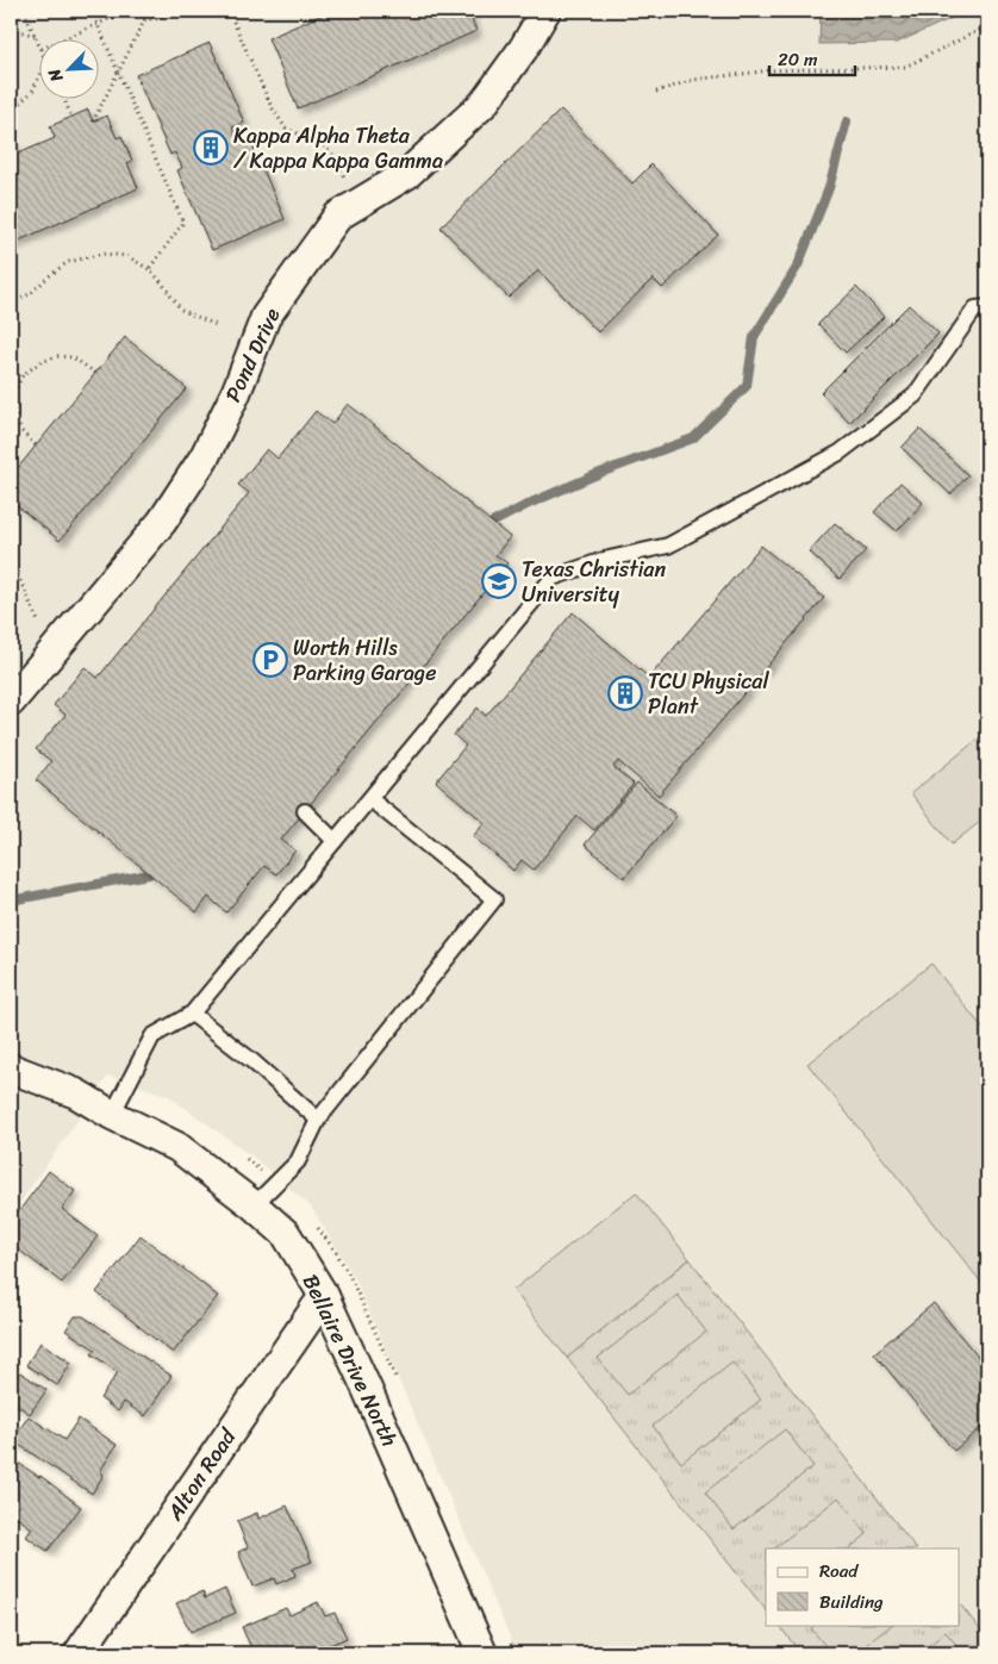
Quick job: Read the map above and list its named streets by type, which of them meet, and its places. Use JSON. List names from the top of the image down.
{
  "streets": {
    "street": ["Pond Drive", "Bellaire Drive North", "Alton Road"]
  },
  "crossings": [
    ["Bellaire Drive North", "Alton Road"]
  ],
  "places": {
    "building": ["Kappa Alpha Theta / Kappa Kappa Gamma", "TCU Physical Plant"],
    "school or university": ["Texas Christian University"],
    "parking": ["Worth Hills Parking Garage"]
  },
  "legend": ["Road", "Building"],
  "scale_bar": "20 m",
  "north": "bottom left"
}
